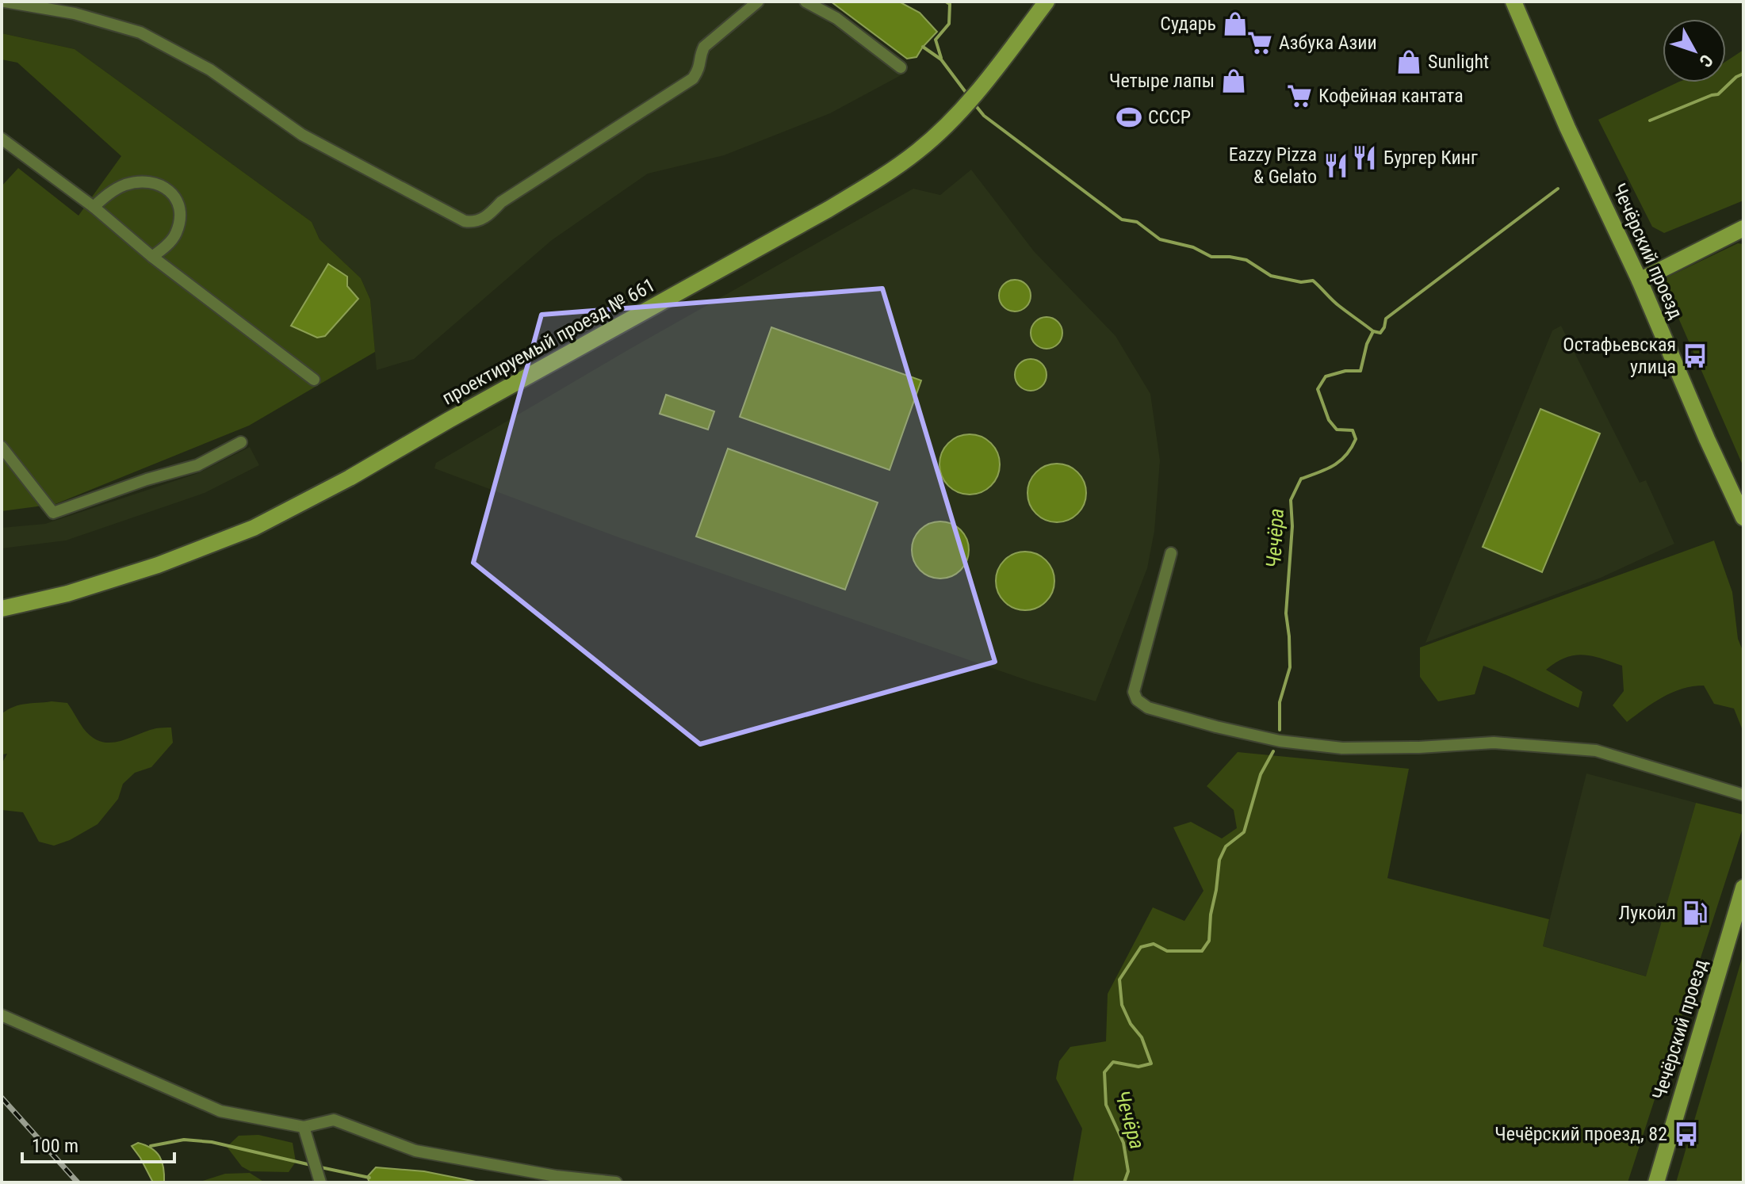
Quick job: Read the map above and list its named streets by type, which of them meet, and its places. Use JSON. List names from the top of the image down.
{
  "streets": {
    "main road": ["Чечёрский проезд", "проектируемый проезд № 661"]
  },
  "water": ["Чечёра"],
  "places": {
    "shop": ["Сударь", "Sunlight", "Четыре лапы"],
    "supermarket": ["Азбука Азии", "Кофейная кантата"],
    "sports": ["СССР"],
    "restaurant": ["Бургер Кинг", "Eazzy Pizza & Gelato"],
    "bus stop": ["Остафьевская улица", "Чечёрский проезд, 82"],
    "fuel station": ["Лукойл"]
  },
  "scale_bar": "100 m",
  "north": "bottom right"
}
